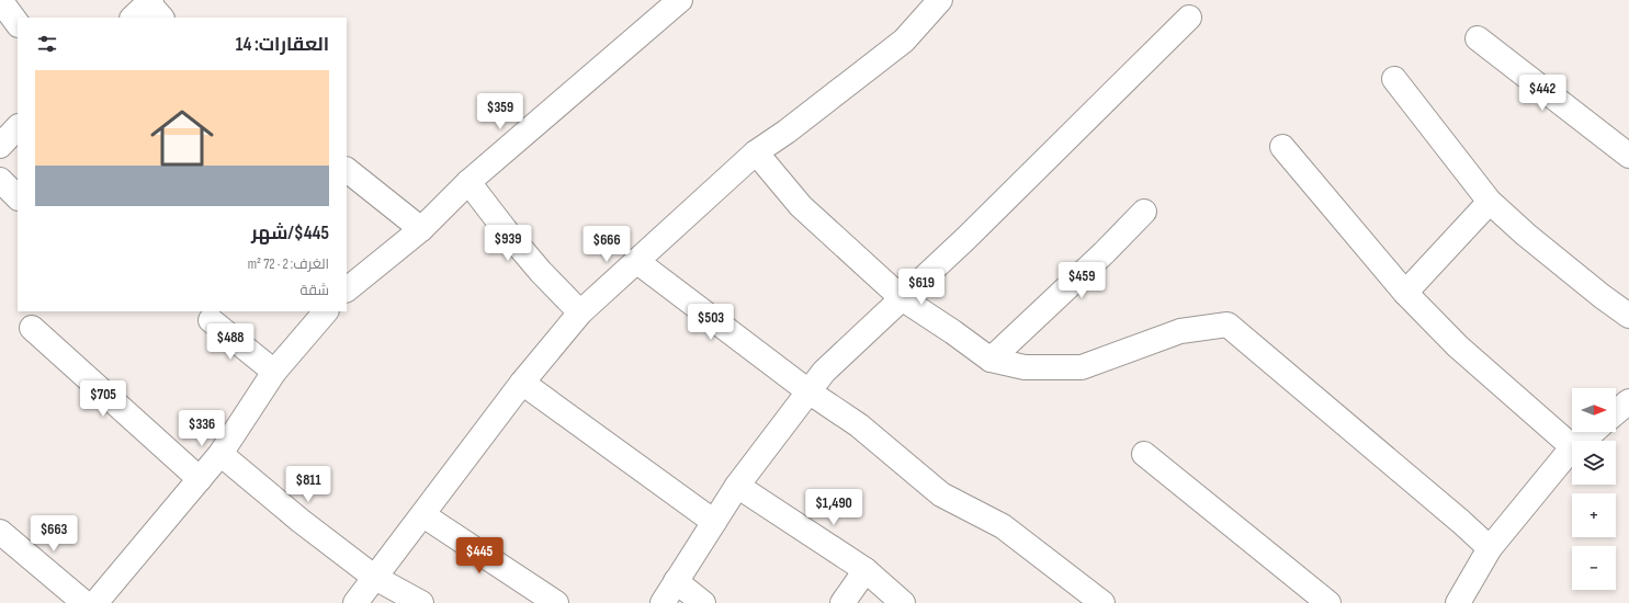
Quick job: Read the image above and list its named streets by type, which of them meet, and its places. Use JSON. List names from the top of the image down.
{
  "north": "right",
  "page": {
    "heading": "العقارات: 14",
    "list": [
      {
        "name": "$445/شهر",
        "note": "الغرف: 2 · 72 m² · شقة"
      }
    ],
    "price": [
      "$442",
      "$359",
      "$939",
      "$666",
      "$459",
      "$619",
      "$503",
      "$488",
      "$705",
      "$336",
      "$811",
      "$1,490",
      "$663",
      "$445"
    ],
    "map_buttons": ["+", "−"]
  }
}
